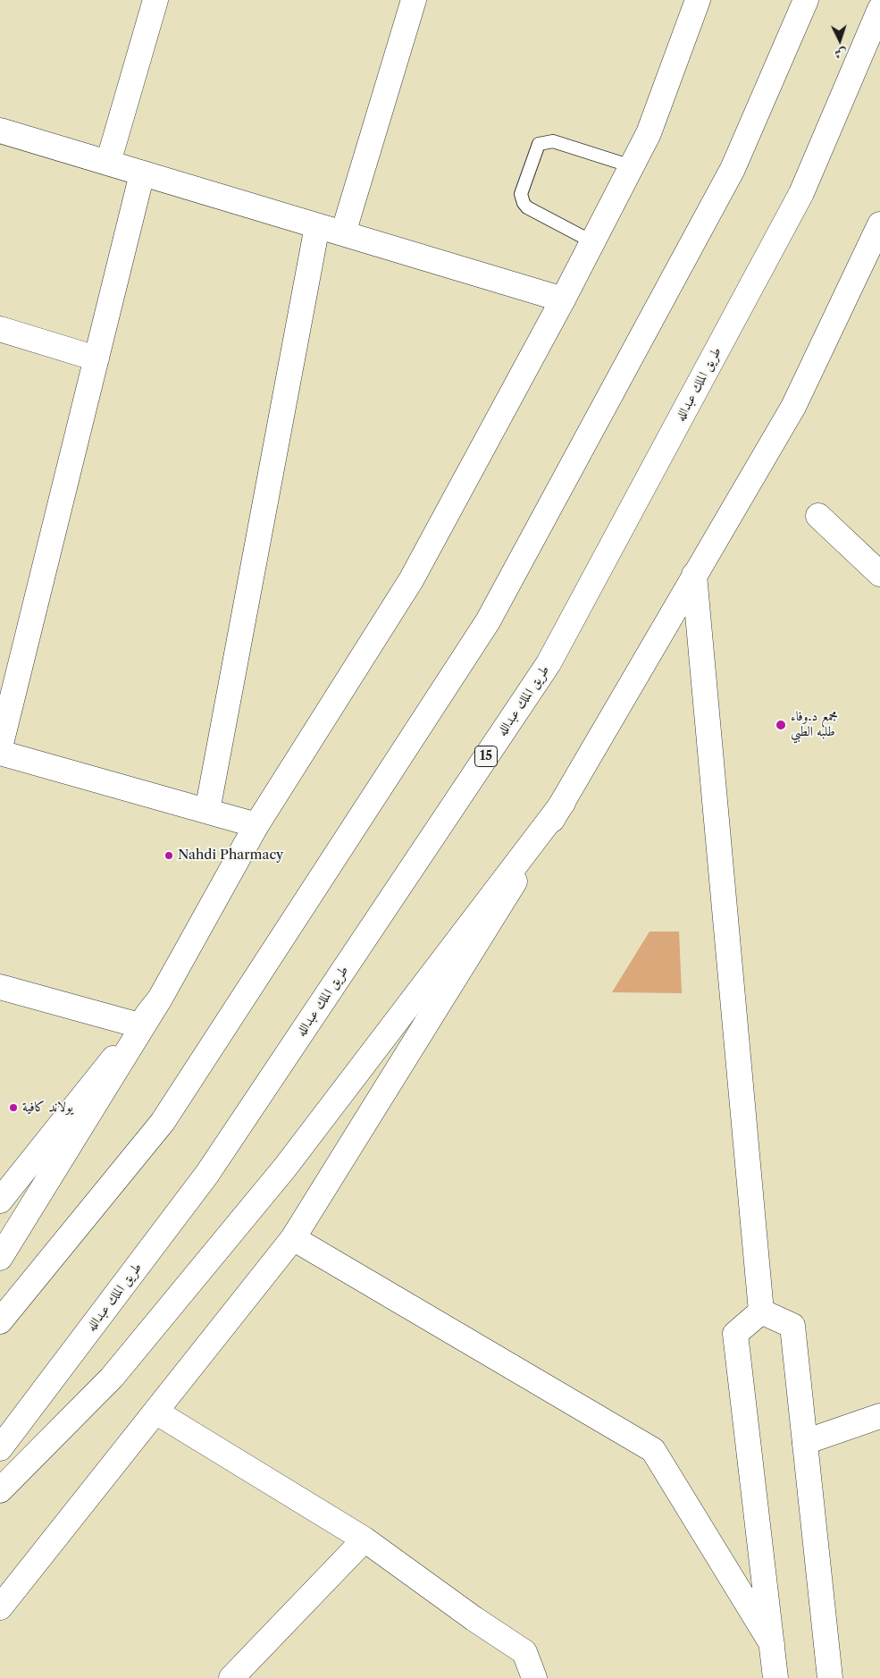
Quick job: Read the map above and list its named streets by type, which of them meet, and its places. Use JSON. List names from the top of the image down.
{
  "streets": {
    "main road": ["طريق الملك عبدالله", "15"]
  },
  "places": ["مجمع د.وفاء طلبه الطبي", "Nahdi Pharmacy", "يولاند كافية"],
  "north": "bottom"
}
